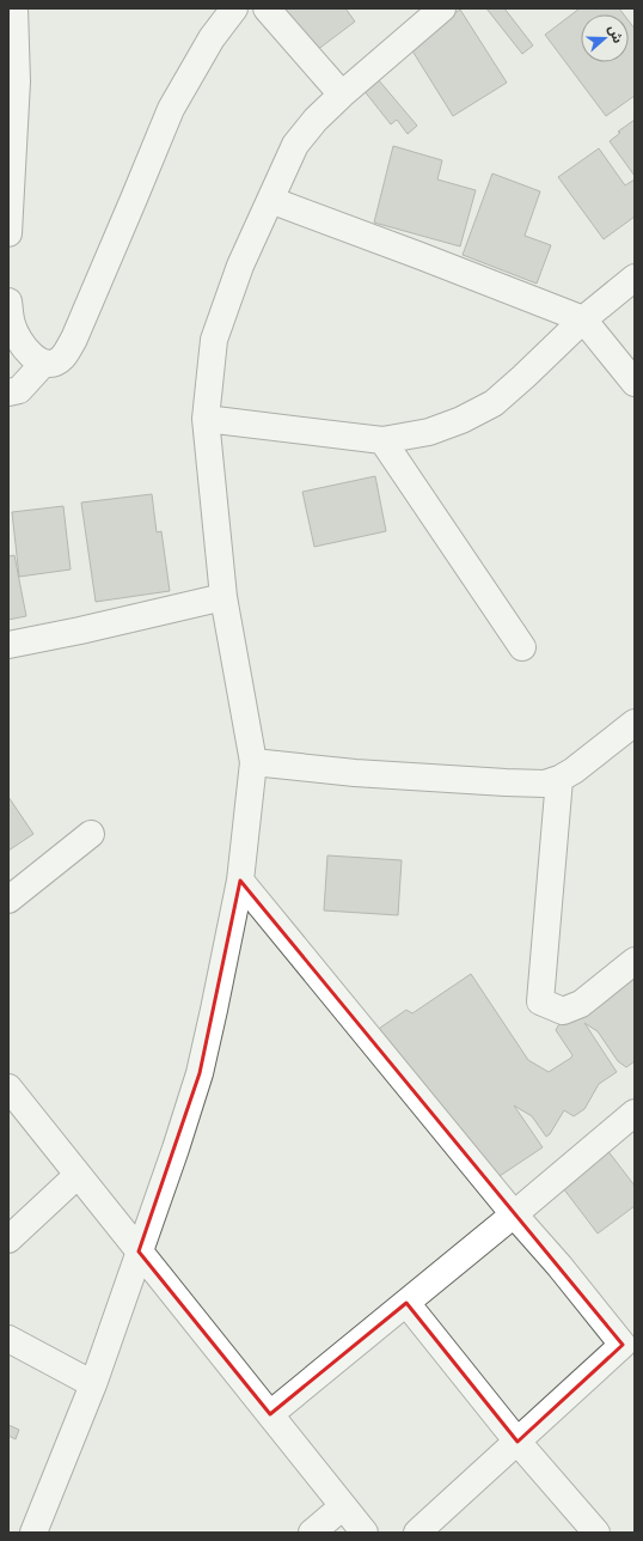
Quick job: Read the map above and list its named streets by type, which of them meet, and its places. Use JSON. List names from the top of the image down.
{
  "north": "right"
}
